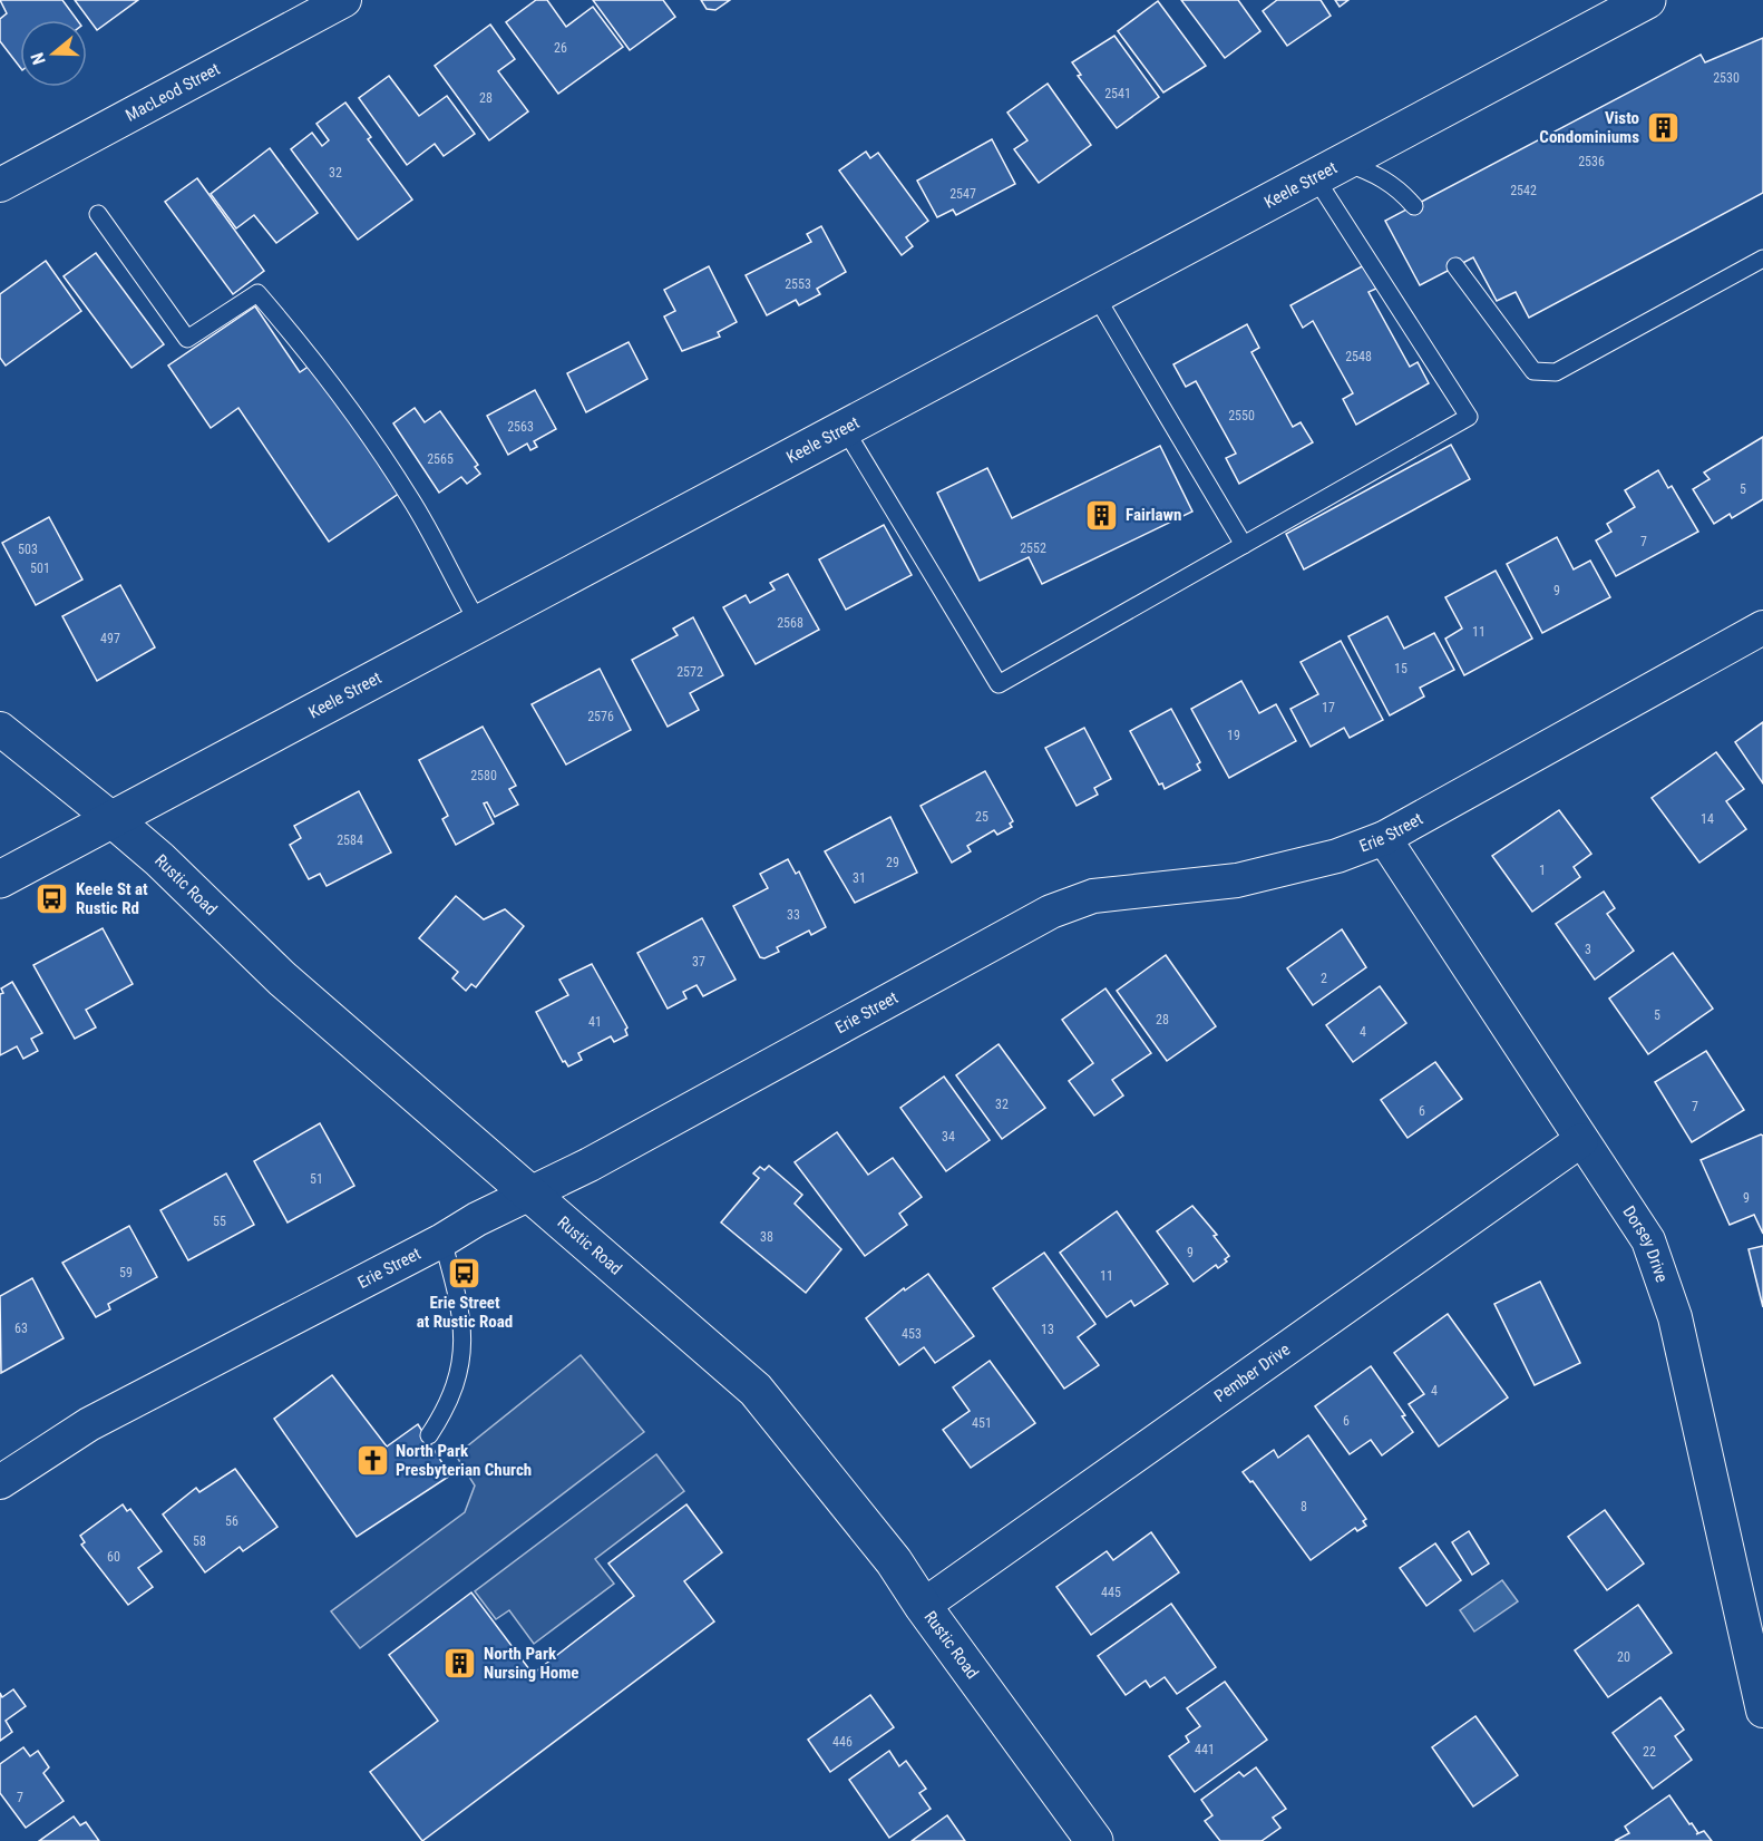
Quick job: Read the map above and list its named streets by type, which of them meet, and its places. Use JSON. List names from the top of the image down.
{
  "streets": {
    "main road": ["Keele Street", "Rustic Road"],
    "street": [
      "MacLeod Street",
      "Erie Street",
      "Dorsey Drive",
      "Pember Drive"
    ]
  },
  "crossings": [
    ["Keele Street", "Rustic Road"],
    ["Erie Street", "Rustic Road"],
    ["Erie Street", "Dorsey Drive"],
    ["Rustic Road", "Pember Drive"],
    ["Dorsey Drive", "Pember Drive"]
  ],
  "places": {
    "building": ["Visto Condominiums", "Fairlawn", "North Park Nursing Home"],
    "bus stop": ["Keele St at Rustic Rd", "Erie Street at Rustic Road"],
    "church": ["North Park Presbyterian Church"]
  },
  "house_numbers": [
    "26",
    "2530",
    "2541",
    "28",
    "2536",
    "32",
    "2542",
    "2547",
    "2553",
    "2548",
    "2550",
    "2563",
    "2565",
    "5",
    "7",
    "2552",
    "503",
    "501",
    "9",
    "2568",
    "11",
    "497",
    "15",
    "2572",
    "17",
    "2576",
    "19",
    "2580",
    "25",
    "14",
    "2584",
    "29",
    "1",
    "31",
    "33",
    "3",
    "37",
    "2",
    "5",
    "28",
    "41",
    "4",
    "32",
    "7",
    "6",
    "34",
    "51",
    "9",
    "55",
    "38",
    "9",
    "59",
    "11",
    "63",
    "13",
    "453",
    "4",
    "6",
    "451",
    "8",
    "56",
    "58",
    "60",
    "445",
    "20",
    "446",
    "441",
    "22",
    "7"
  ],
  "north": "left"
}
